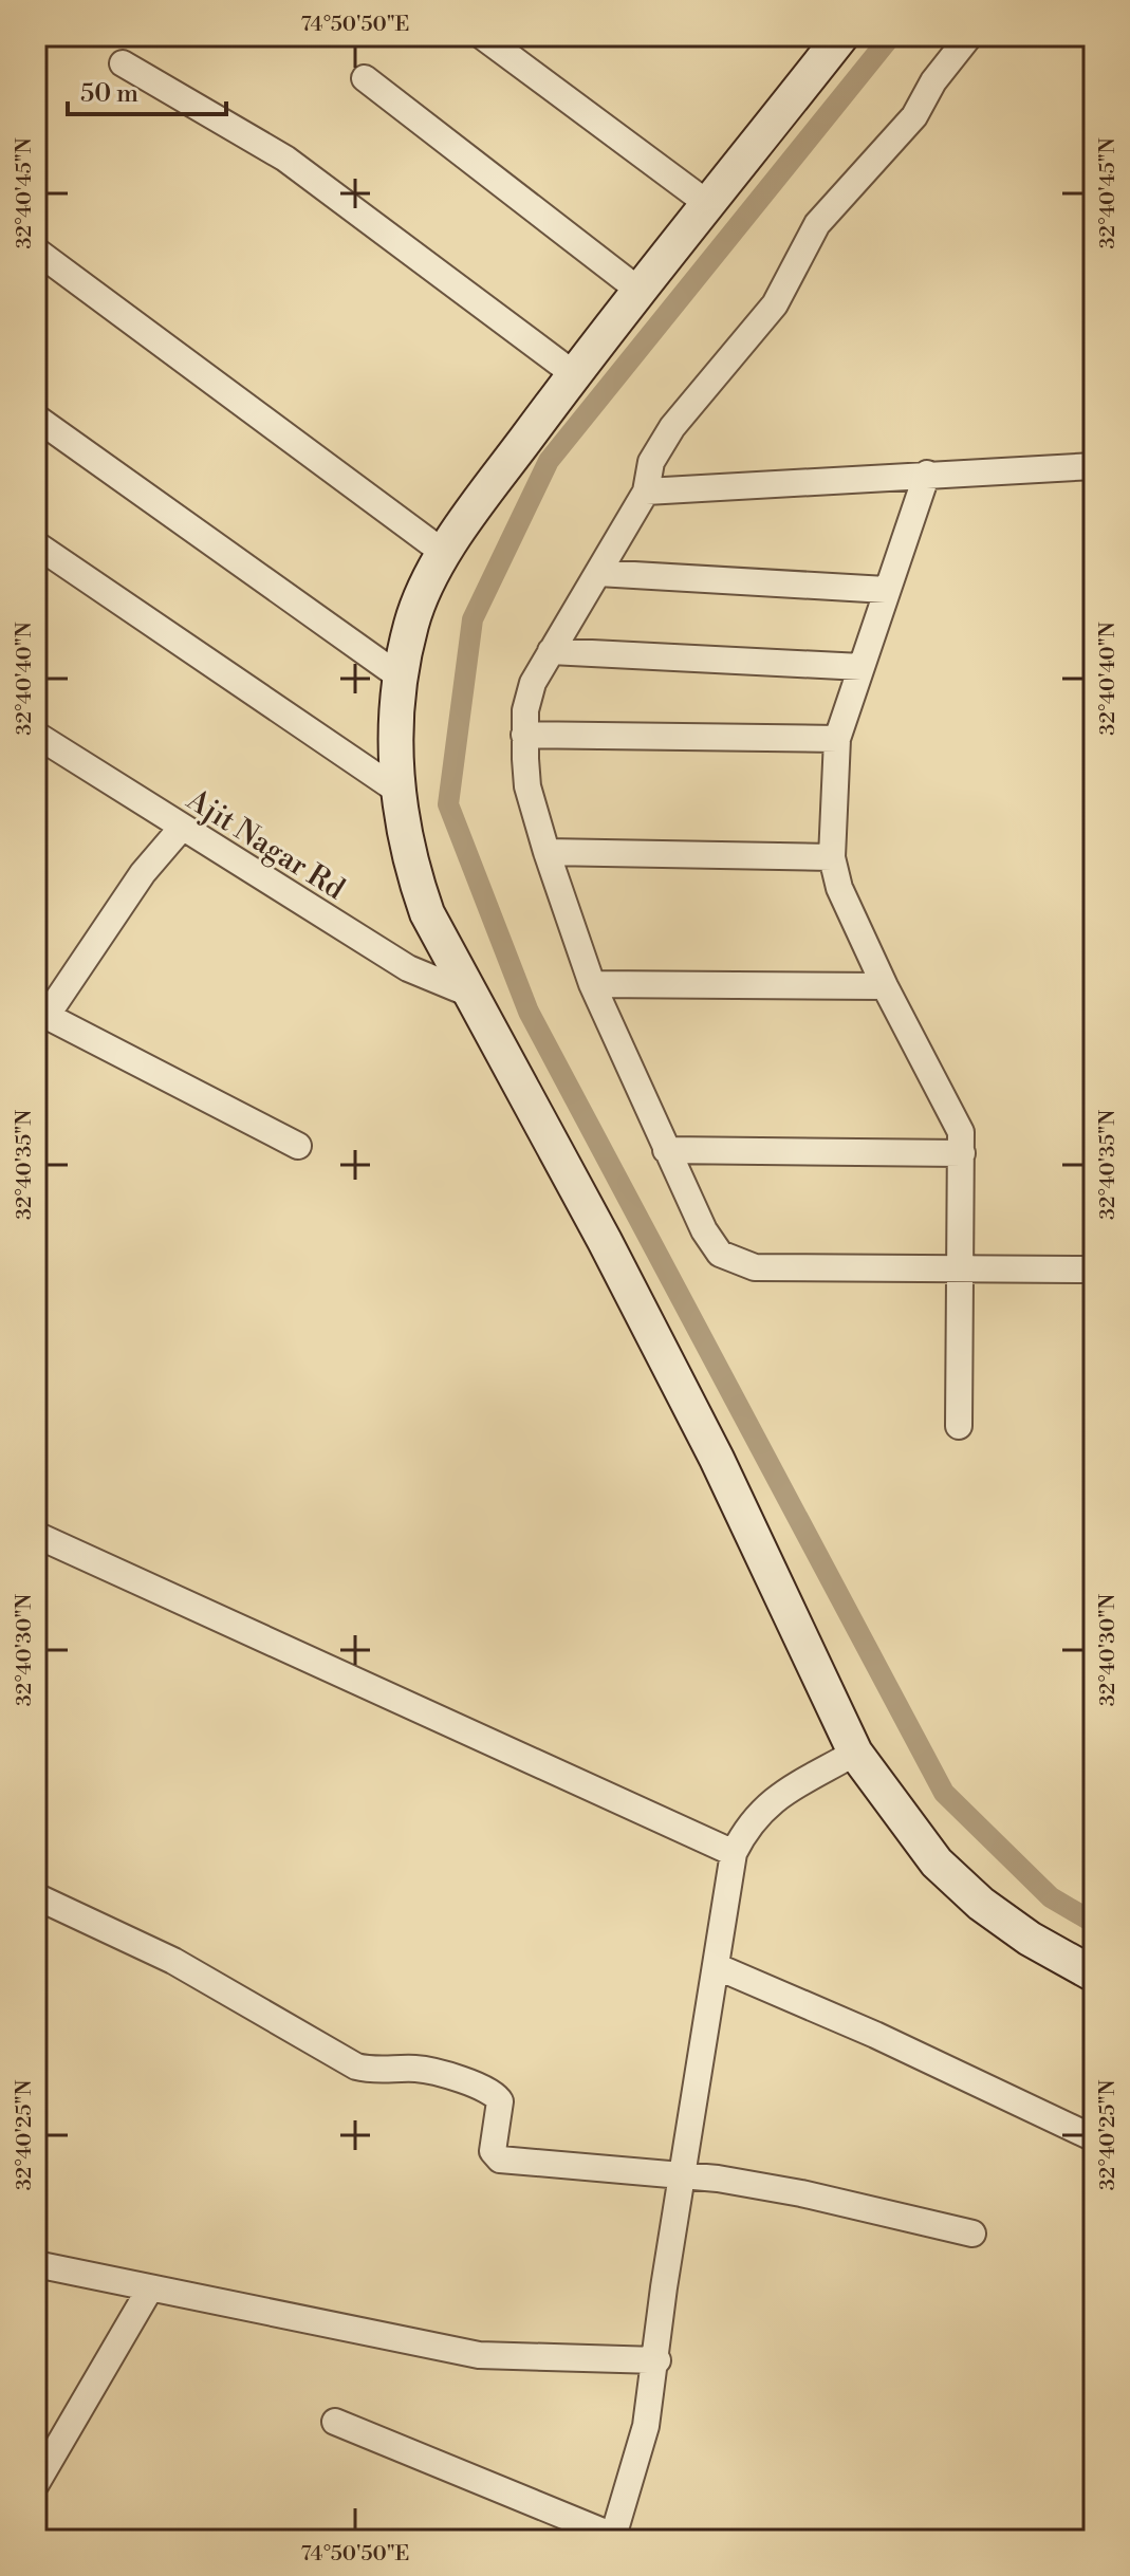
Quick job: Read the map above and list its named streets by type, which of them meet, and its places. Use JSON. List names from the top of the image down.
{
  "streets": {
    "street": ["Ajit Nagar Rd"]
  },
  "scale_bar": "50 m",
  "coordinates": [
    "74°50'50\"E",
    "32°40'45\"N",
    "32°40'40\"N",
    "32°40'35\"N",
    "32°40'30\"N",
    "32°40'25\"N"
  ]
}
